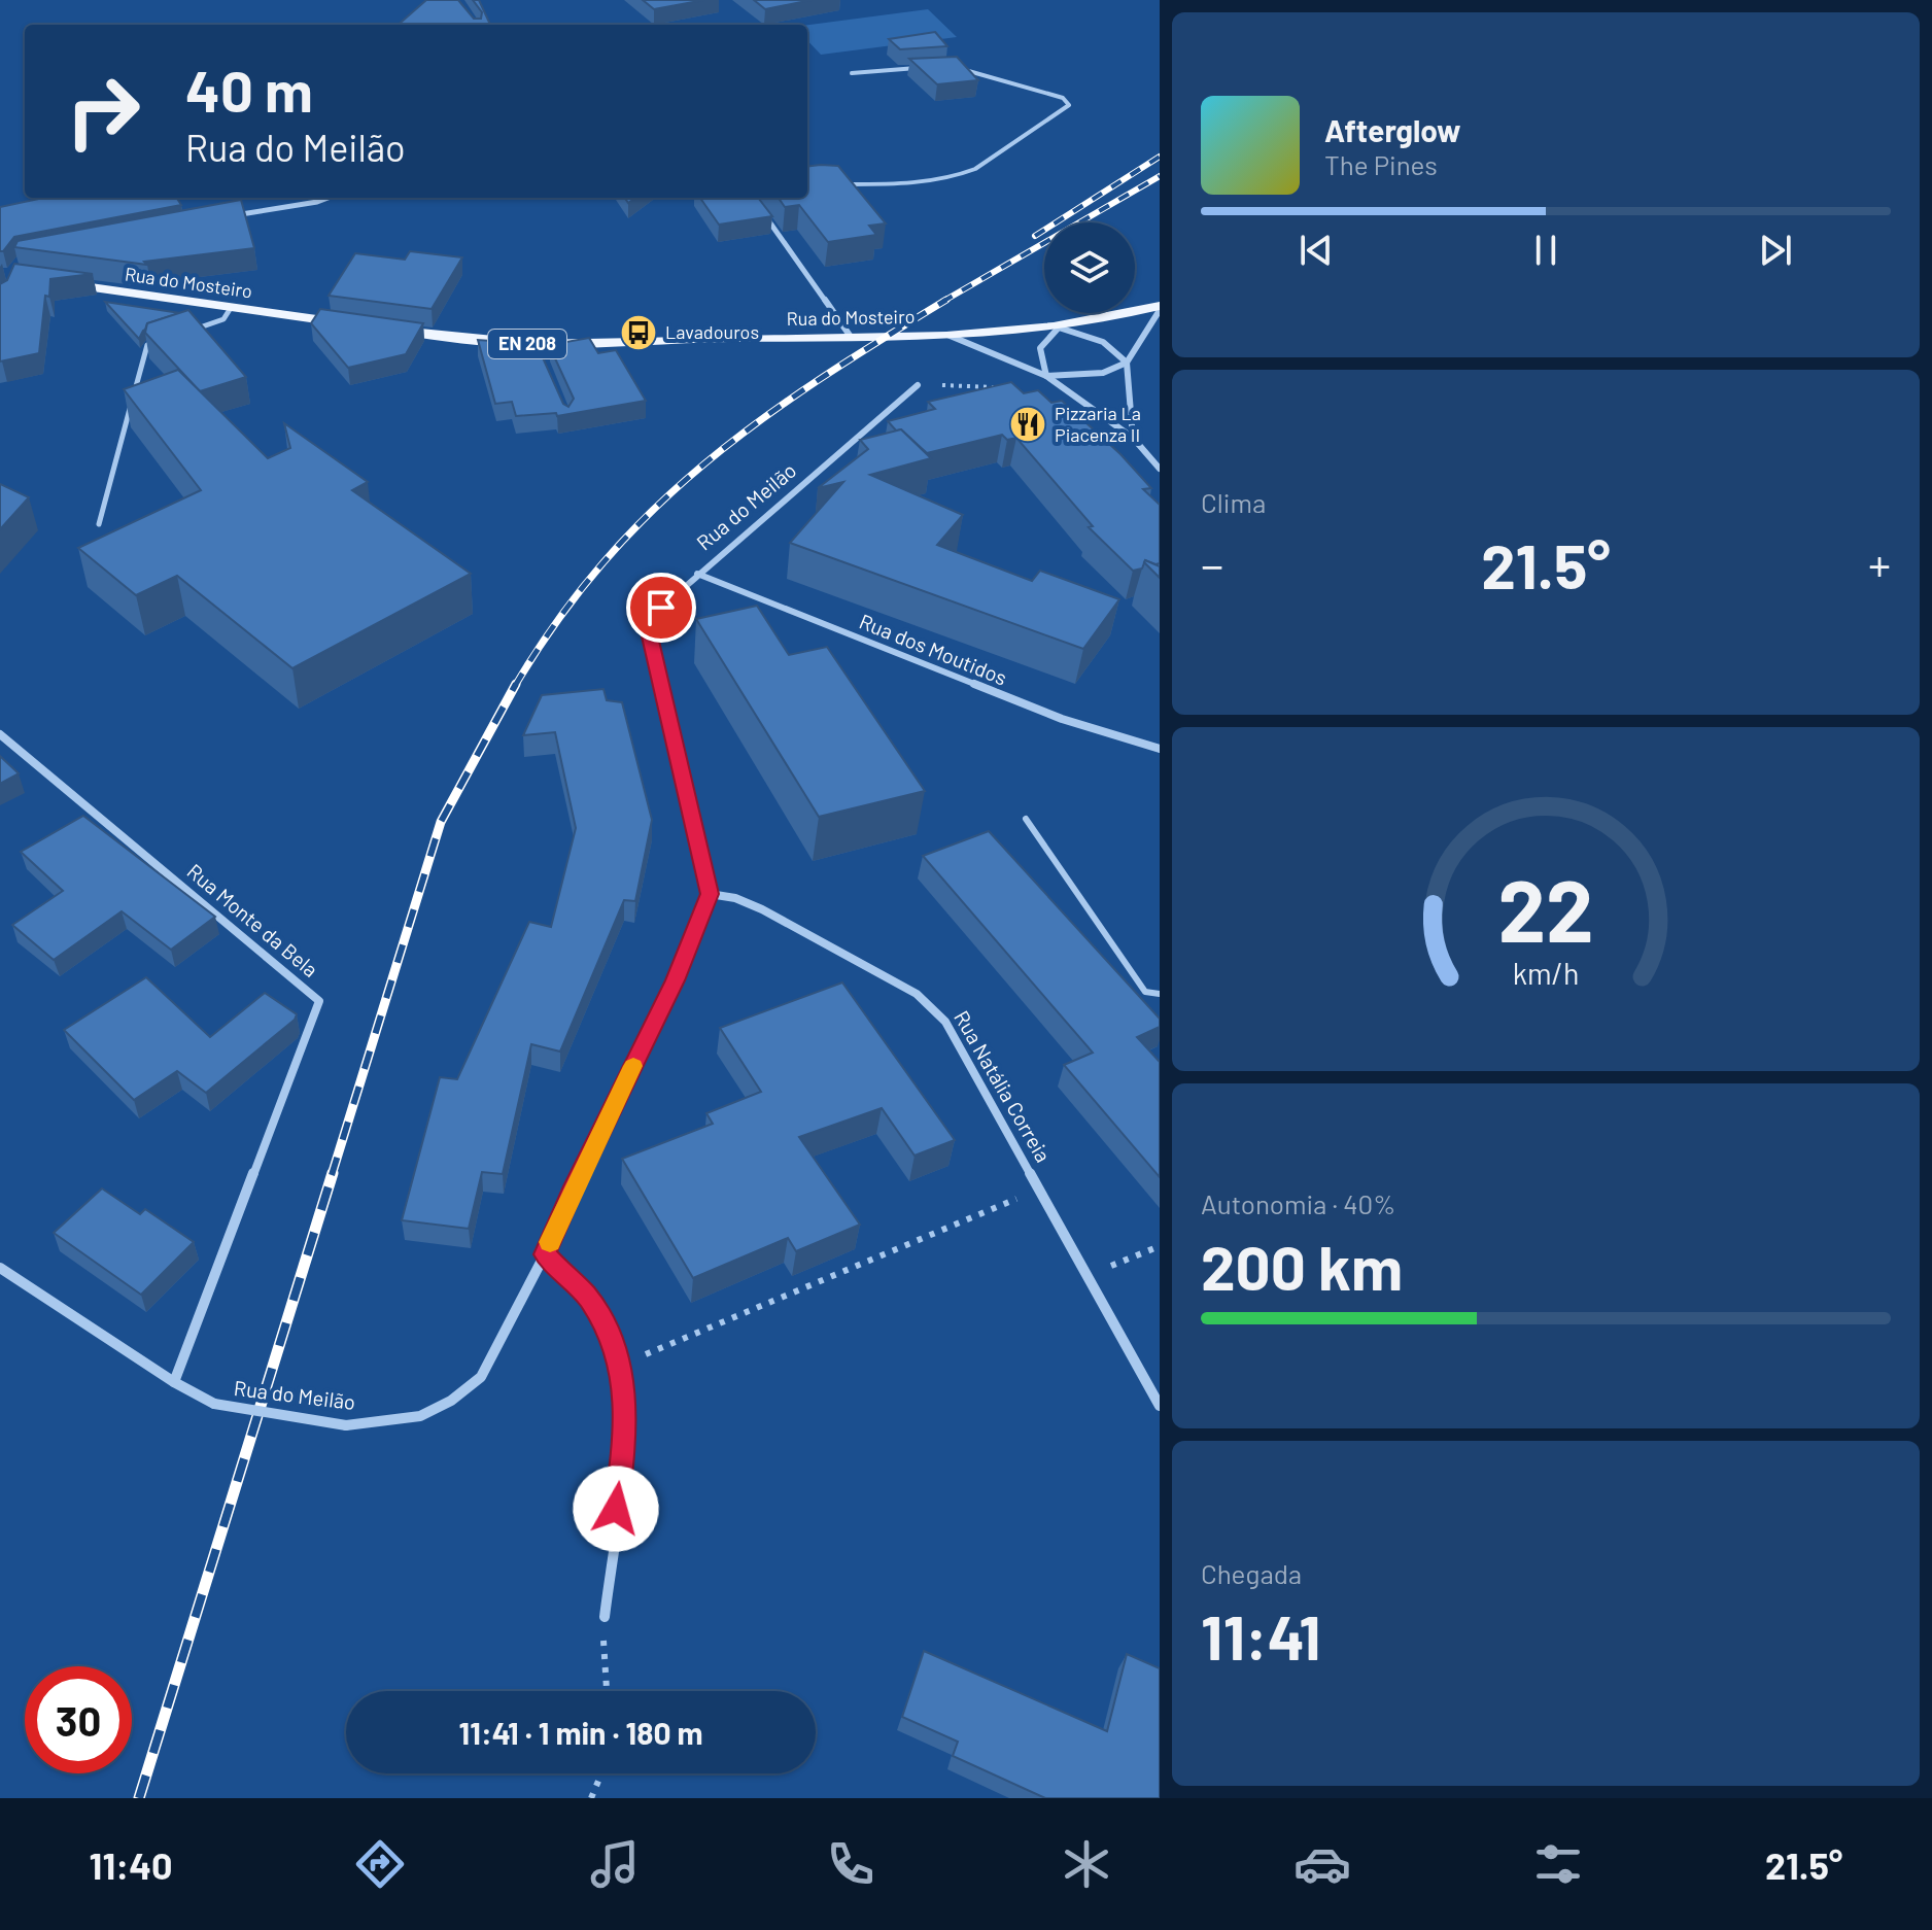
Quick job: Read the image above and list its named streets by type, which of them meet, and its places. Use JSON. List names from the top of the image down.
{
  "streets": {
    "main road": ["Rua do Mosteiro", "EN 208"],
    "street": [
      "Rua do Meilão",
      "Rua dos Moutidos",
      "Rua Monte da Bela",
      "Rua Natália Correia"
    ]
  },
  "crossings": [
    ["Rua do Meilão", "Rua dos Moutidos"],
    ["Rua do Meilão", "Rua Monte da Bela"],
    ["Rua do Meilão", "Rua Natália Correia"]
  ],
  "places": {
    "bus stop": ["Lavadouros"],
    "restaurant": ["Pizzaria La Piacenza II"]
  },
  "page": {
    "turn": ["40 m", "Rua do Meilão"],
    "song": ["Afterglow", "The Pines"],
    "tile": [
      "Clima",
      ["Autonomia · 40%", "200 km"],
      ["Chegada", "11:41"]
    ],
    "heat": ["−", "21.5°", "+"],
    "limit": "30",
    "trip": "11:41 · 1 min · 180 m",
    "tabs": ["11:40", "21.5°"],
    "gauge": ["22", "km/h"]
  }
}
